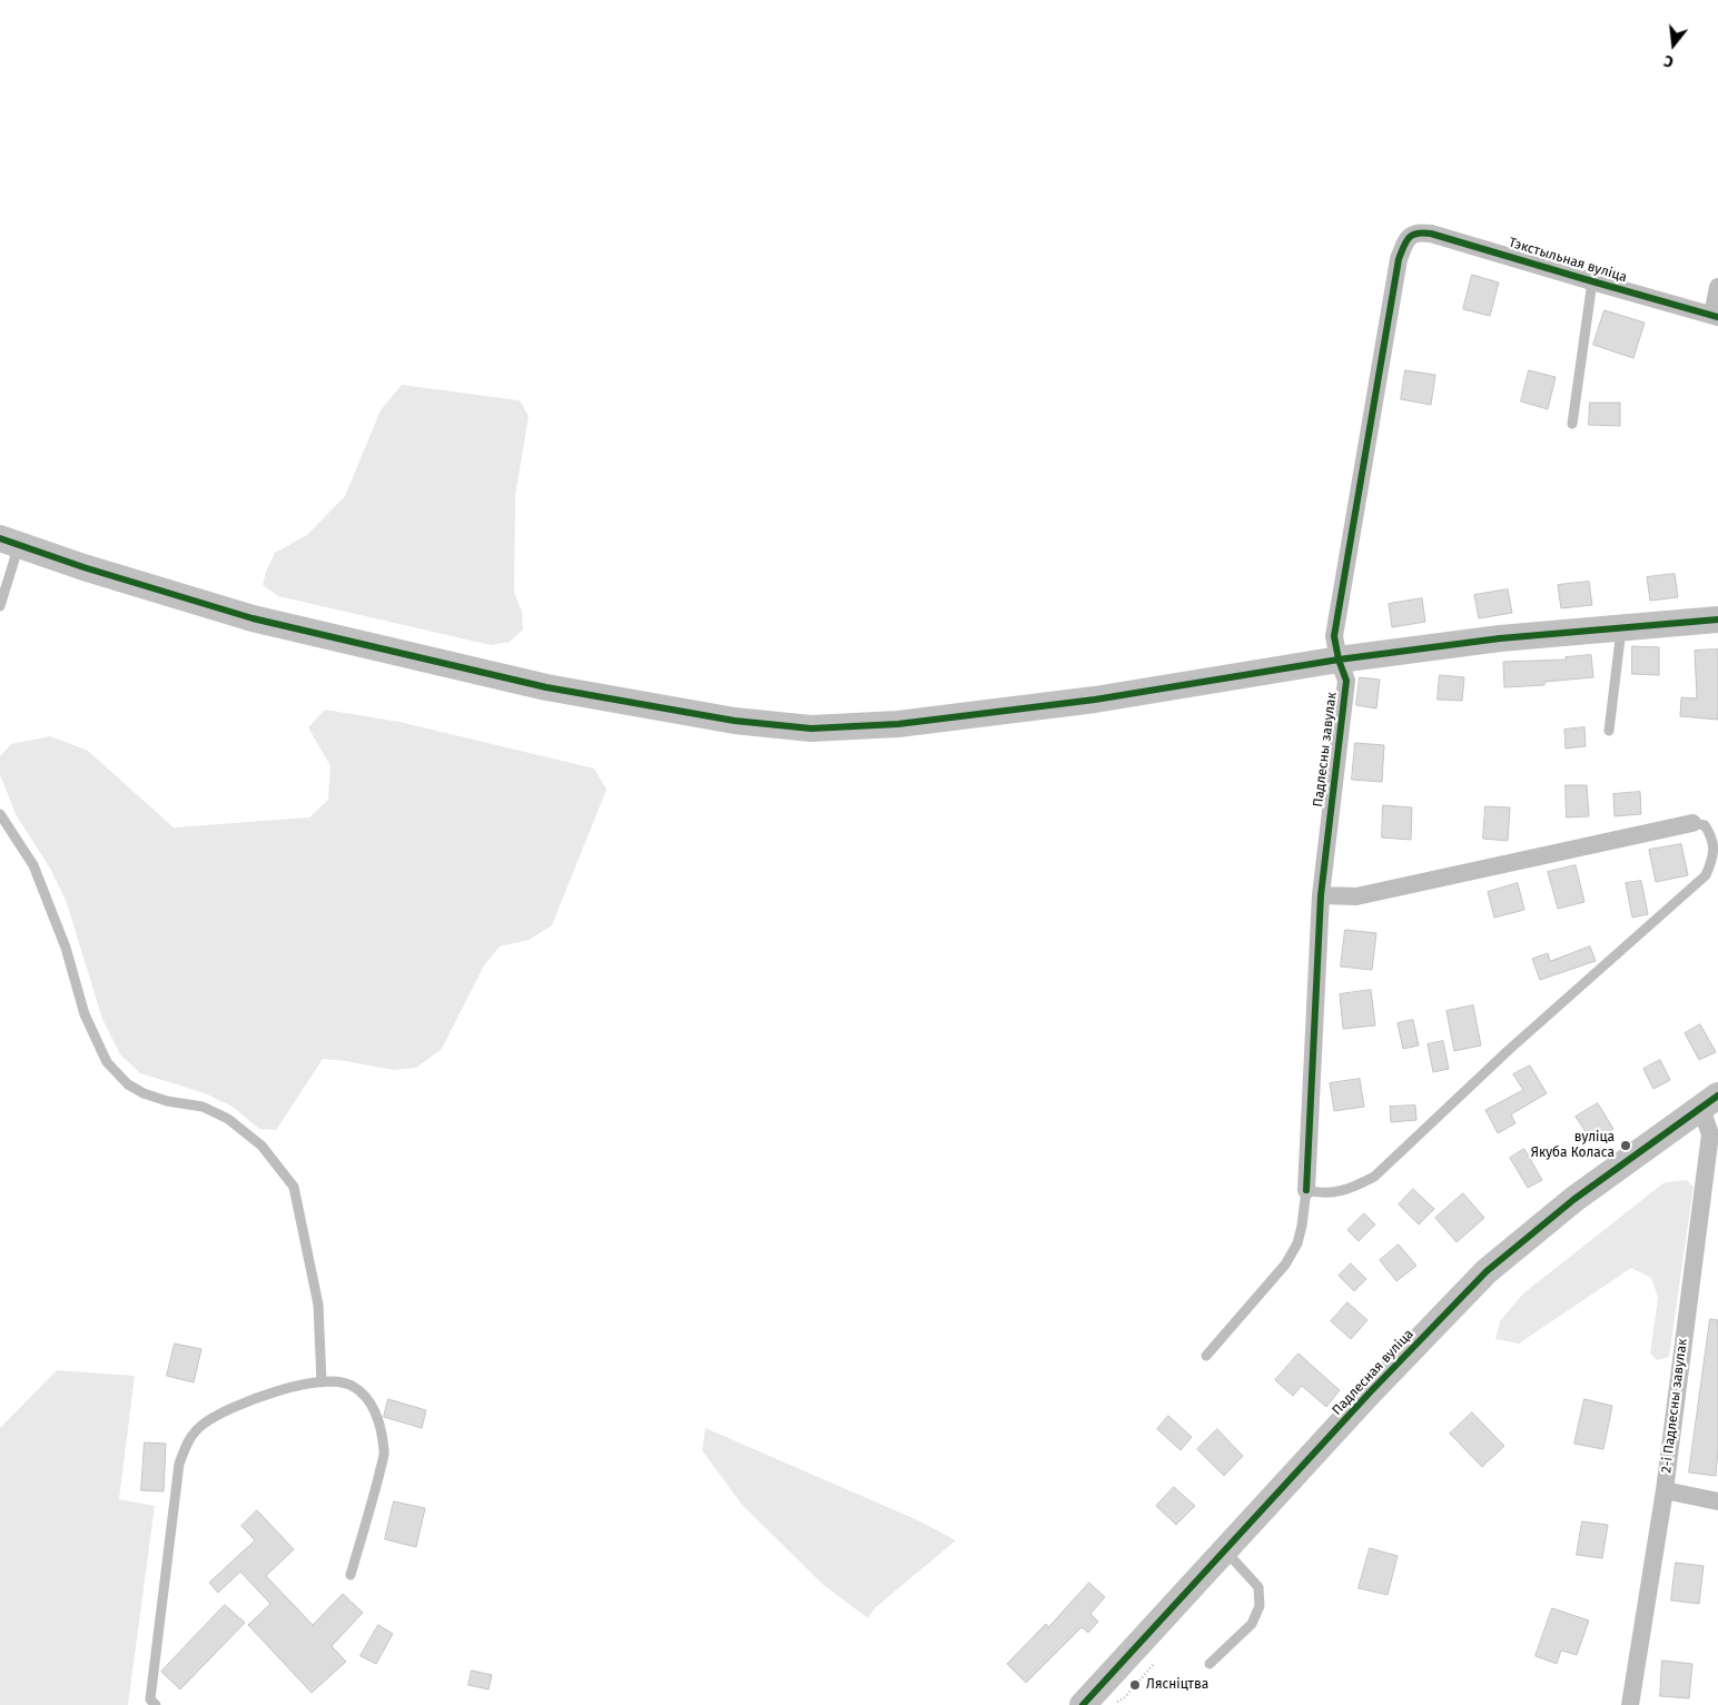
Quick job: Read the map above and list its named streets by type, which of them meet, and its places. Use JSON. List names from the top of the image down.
{
  "streets": {
    "street": [
      "Тэкстыльная вуліца",
      "Падлесны завулак",
      "Падлесная вуліца",
      "2-і Падлесны завулак"
    ]
  },
  "crossings": [
    ["Тэкстыльная вуліца", "Падлесны завулак"],
    ["Падлесная вуліца", "2-і Падлесны завулак"]
  ],
  "places": ["вуліца Якуба Коласа", "Лясніцтва"],
  "north": "bottom"
}
